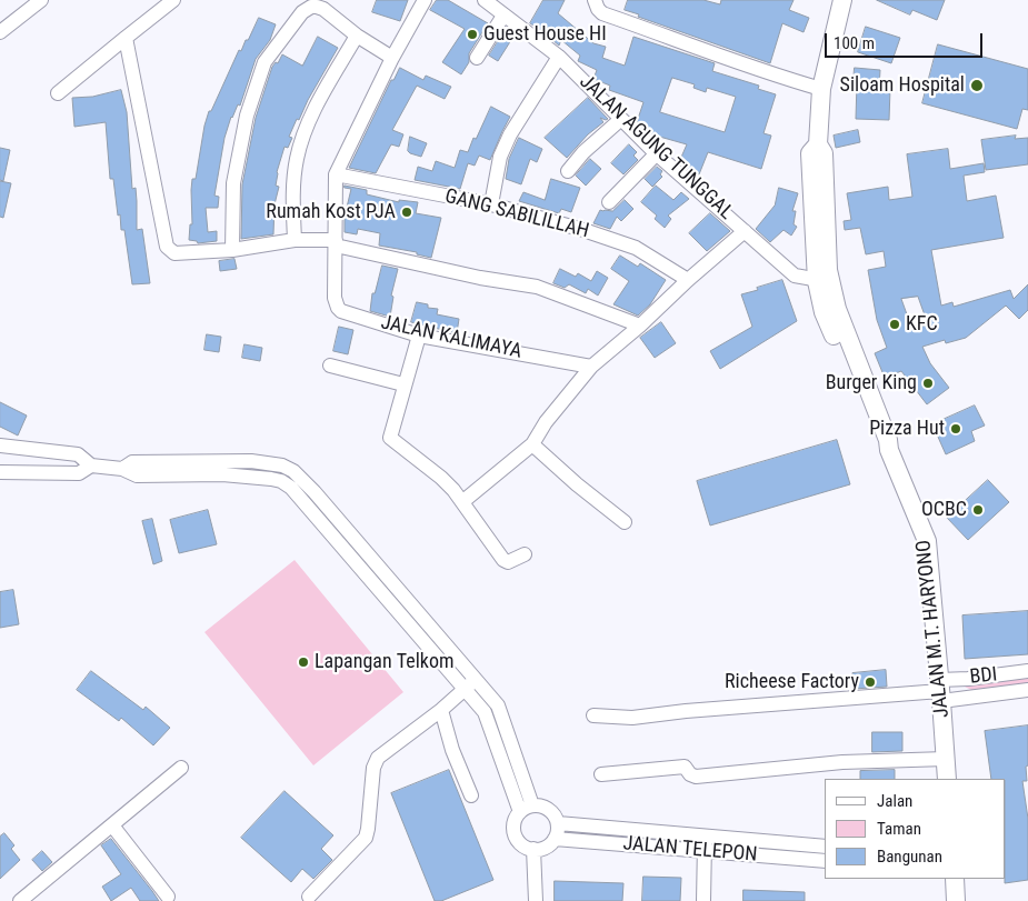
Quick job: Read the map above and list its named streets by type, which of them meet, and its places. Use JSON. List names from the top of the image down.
{
  "streets": {
    "main road": ["JALAN M.T. HARYONO"],
    "street": [
      "JALAN AGUNG TUNGGAL",
      "GANG SABILILLAH",
      "JALAN KALIMAYA",
      "BDI",
      "JALAN TELEPON"
    ]
  },
  "crossings": [
    ["JALAN AGUNG TUNGGAL", "JALAN M.T. HARYONO"],
    ["GANG SABILILLAH", "JALAN KALIMAYA"],
    ["JALAN M.T. HARYONO", "BDI"]
  ],
  "places": [
    "Guest House HI",
    "Siloam Hospital",
    "Rumah Kost PJA",
    "KFC",
    "Burger King",
    "Pizza Hut",
    "OCBC",
    "Lapangan Telkom",
    "Richeese Factory"
  ],
  "legend": ["Jalan", "Taman", "Bangunan"],
  "scale_bar": "100 m"
}
